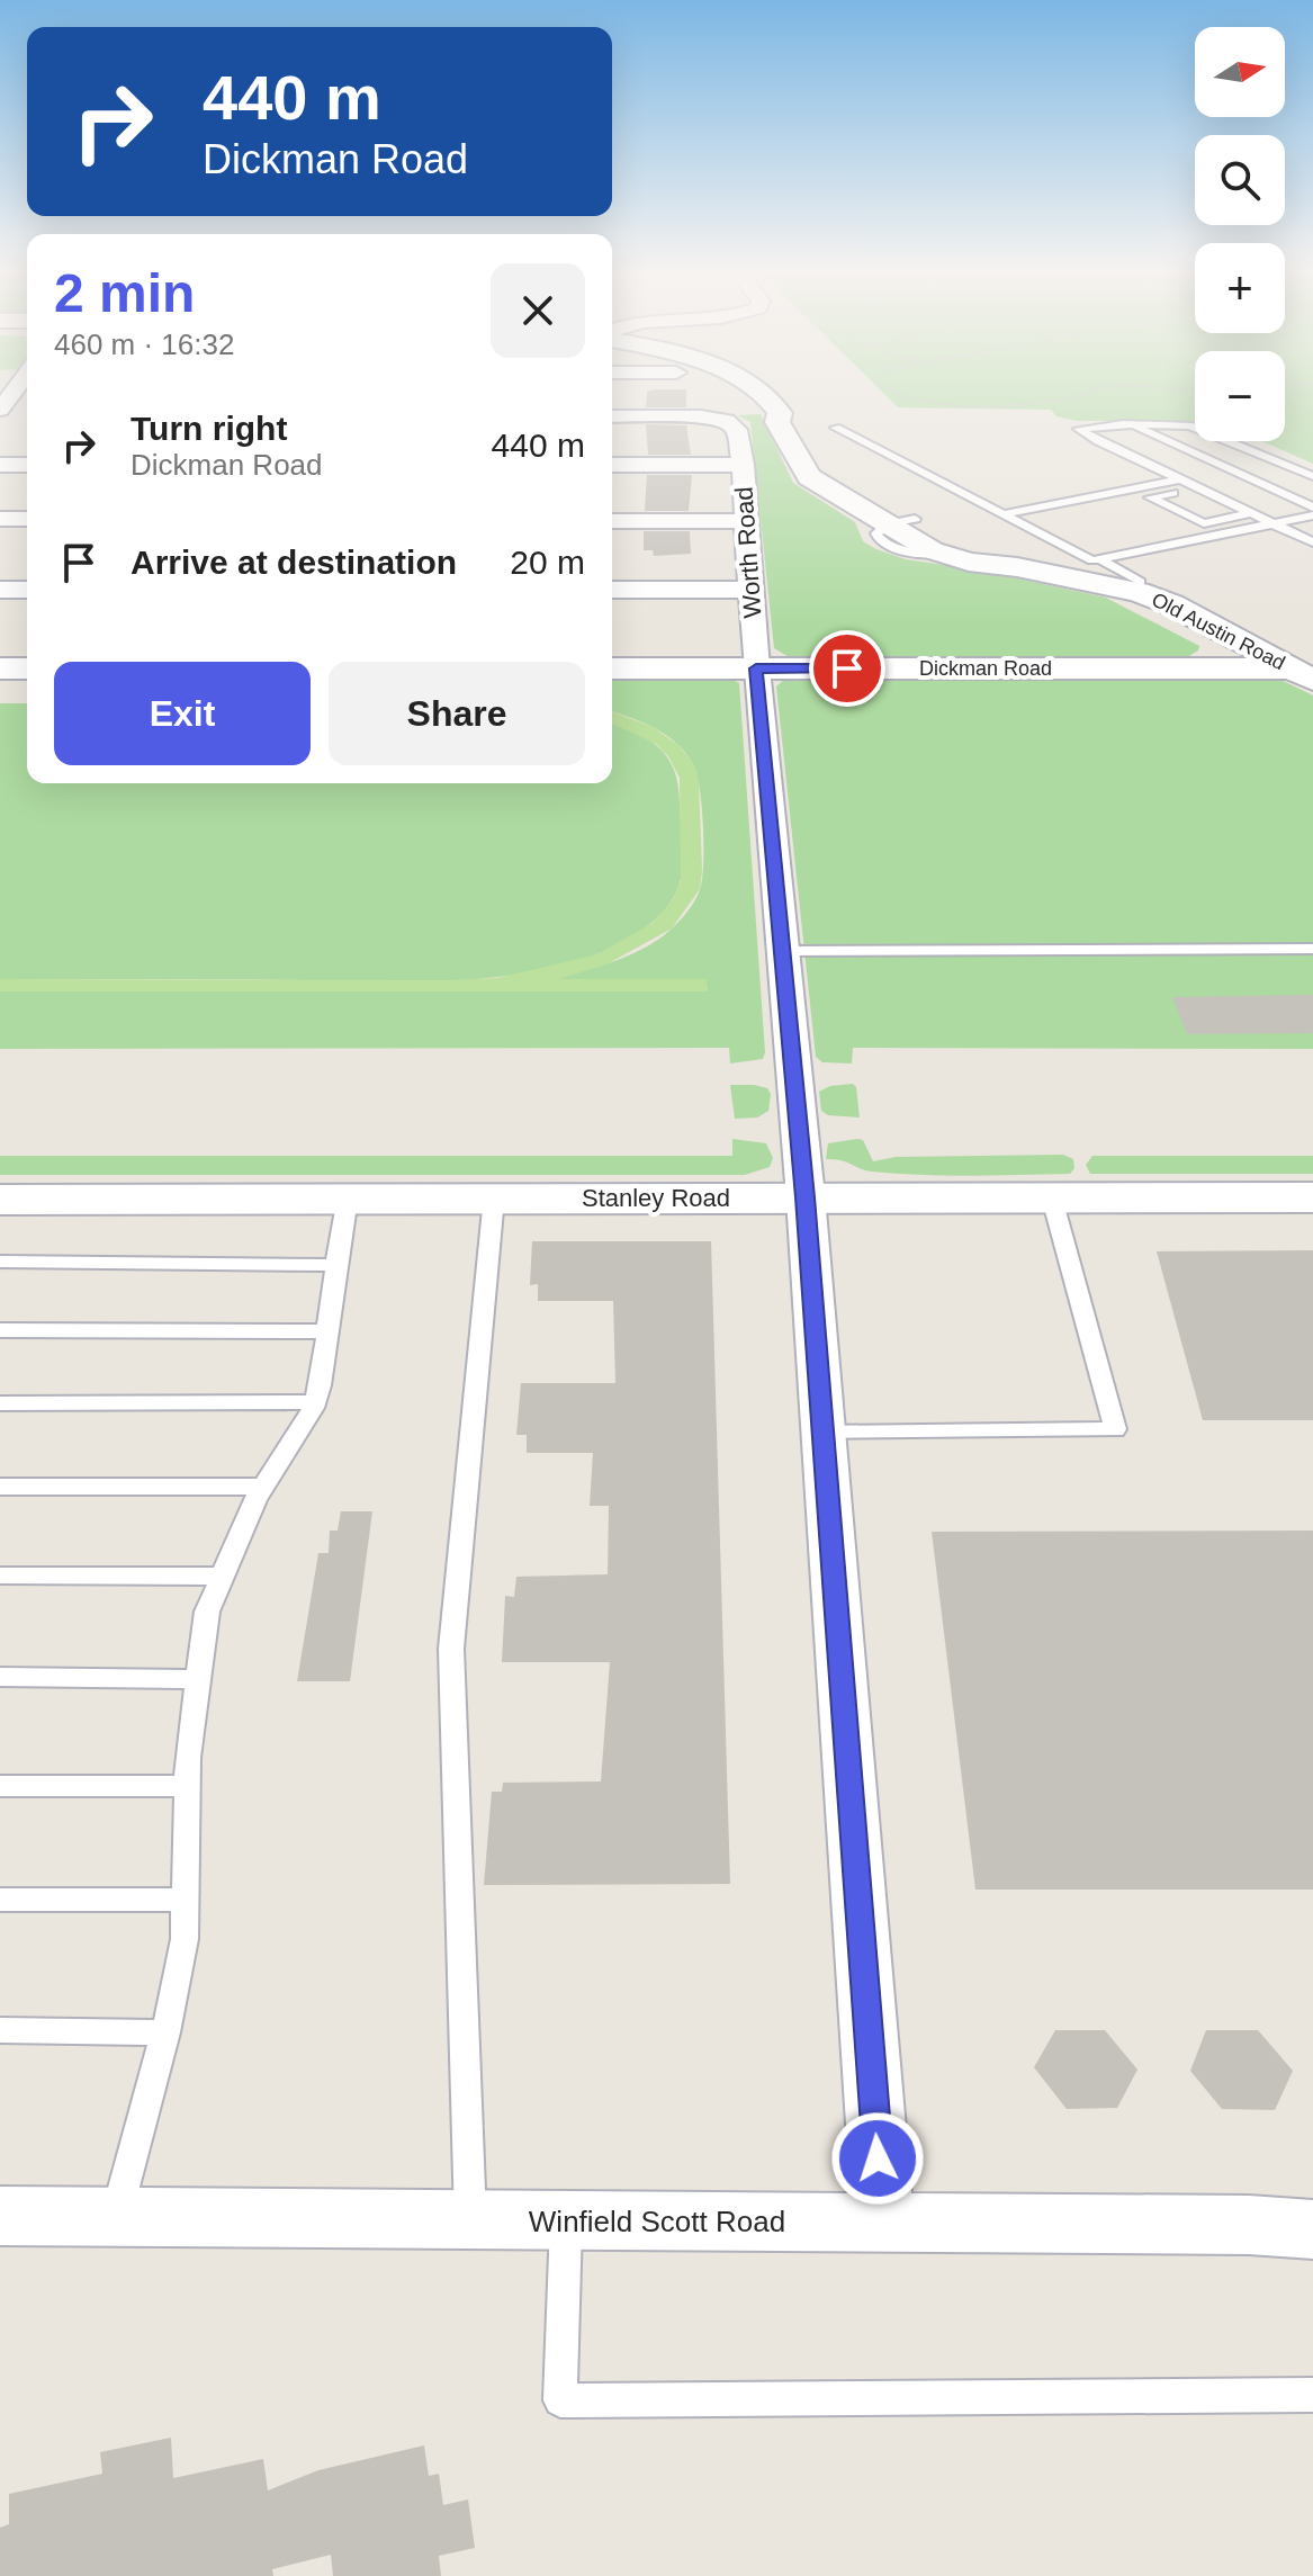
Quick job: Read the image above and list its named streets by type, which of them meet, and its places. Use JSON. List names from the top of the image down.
{
  "streets": {
    "street": [
      "Worth Road",
      "Old Austin Road",
      "Dickman Road",
      "Stanley Road",
      "Winfield Scott Road"
    ]
  },
  "crossings": [
    ["Worth Road", "Dickman Road"],
    ["Worth Road", "Stanley Road"],
    ["Worth Road", "Winfield Scott Road"],
    ["Old Austin Road", "Dickman Road"]
  ],
  "north": "right",
  "page": {
    "map_buttons": ["+", "−"],
    "turn": ["440 m", "Dickman Road"],
    "heading": ["2 min", "460 m · 16:32"],
    "list": [
      {
        "name": "Turn right",
        "note": "Dickman Road",
        "value": "440 m"
      },
      {
        "name": "Arrive at destination",
        "value": "20 m"
      }
    ],
    "buttons": ["Exit", "Share"]
  }
}
